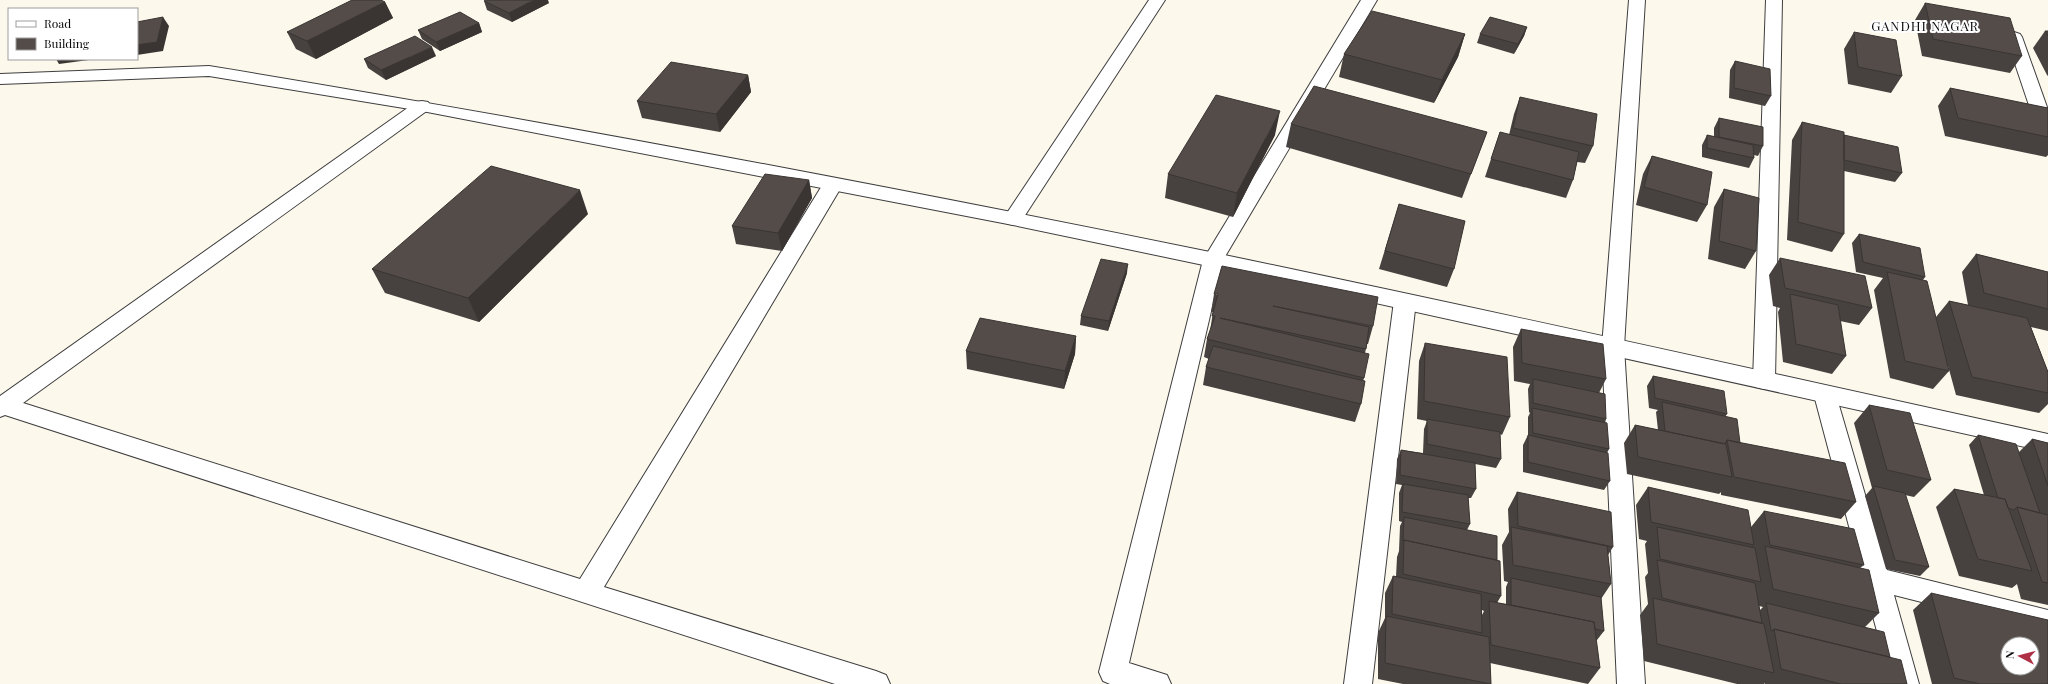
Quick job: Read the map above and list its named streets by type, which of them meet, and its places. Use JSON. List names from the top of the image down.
{
  "districts": ["GANDHI NAGAR"],
  "legend": ["Road", "Building"],
  "north": "left"
}
